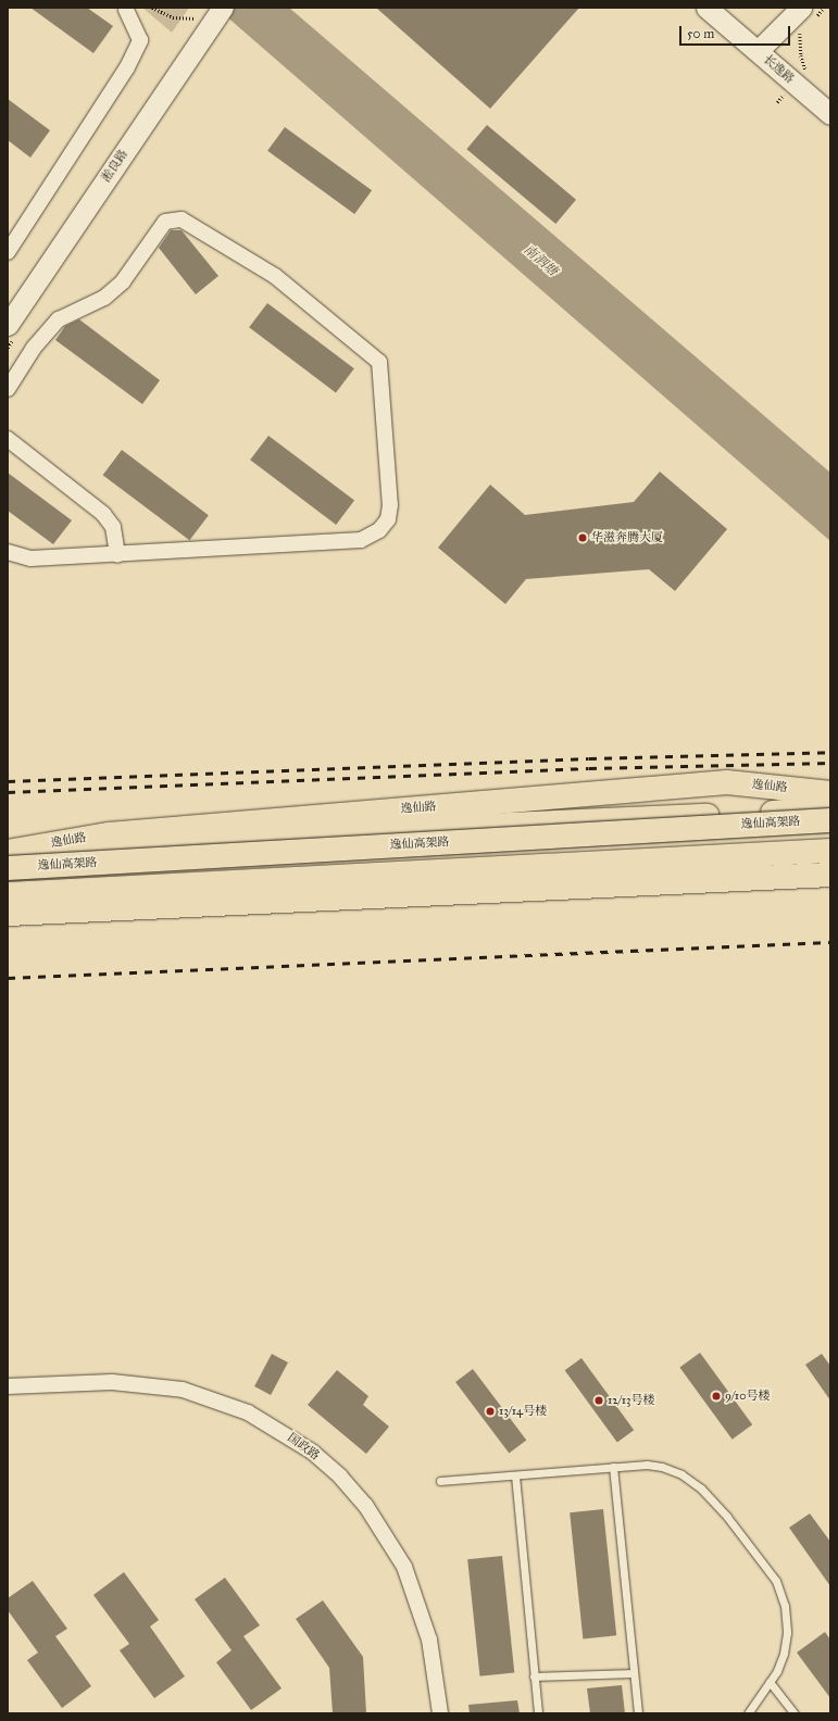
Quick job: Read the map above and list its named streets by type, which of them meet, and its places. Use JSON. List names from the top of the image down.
{
  "streets": {
    "main road": ["逸仙路", "逸仙高架路"],
    "street": ["长逸路", "淞良路", "国政路"]
  },
  "crossings": [
    ["逸仙路", "逸仙高架路"]
  ],
  "water": ["南泗塘"],
  "places": [
    "华滋奔腾大厦",
    "9/10号楼",
    "12/13号楼",
    "13/14号楼"
  ],
  "scale_bar": "50 m"
}
